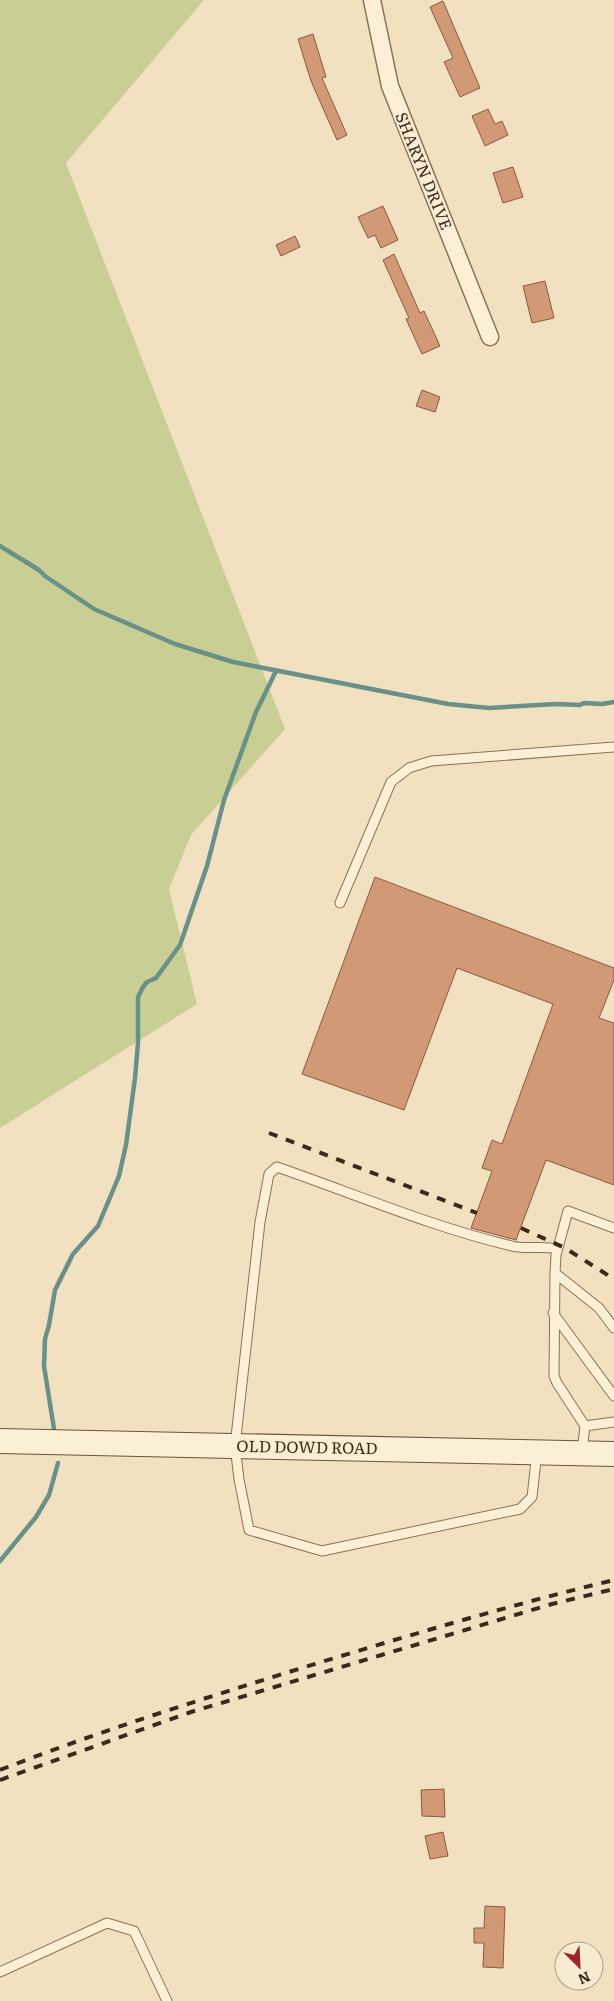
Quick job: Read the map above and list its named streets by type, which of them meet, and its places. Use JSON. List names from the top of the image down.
{
  "streets": {
    "street": ["SHARYN DRIVE", "OLD DOWD ROAD"]
  },
  "north": "bottom right"
}
